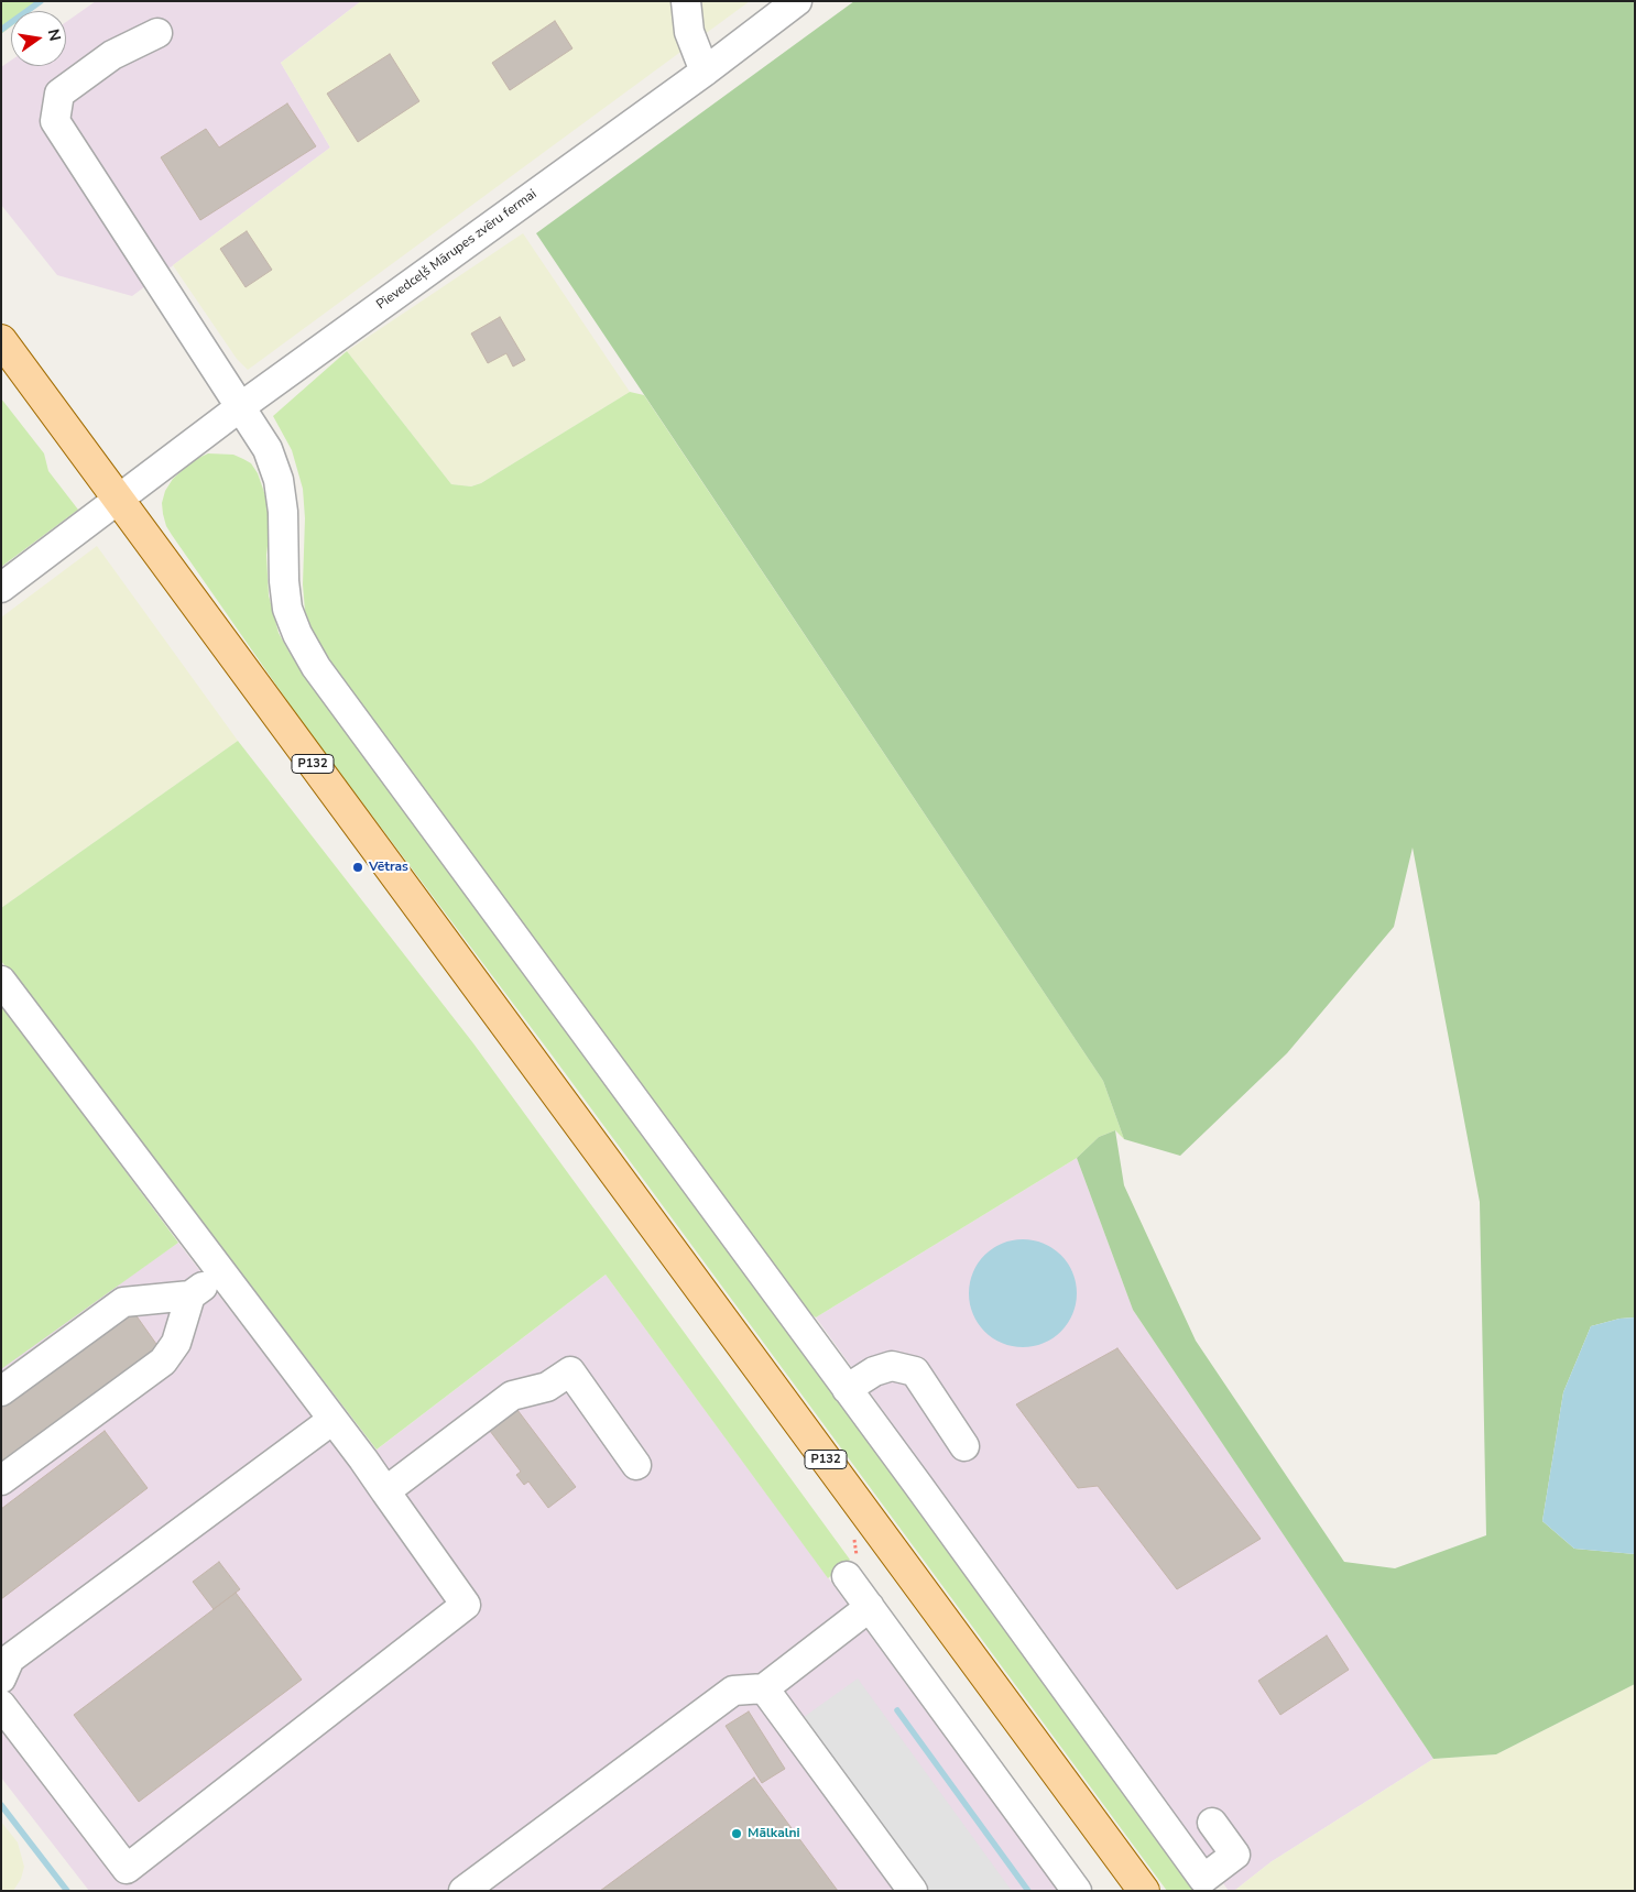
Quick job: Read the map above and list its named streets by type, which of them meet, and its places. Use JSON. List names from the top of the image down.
{
  "streets": {
    "main road": ["P132"],
    "street": ["Pievedceļš Mārupes zvēru fermai"]
  },
  "crossings": [
    ["Pievedceļš Mārupes zvēru fermai", "P132"]
  ],
  "places": ["Vētras", "Mālkalni"],
  "north": "right"
}
